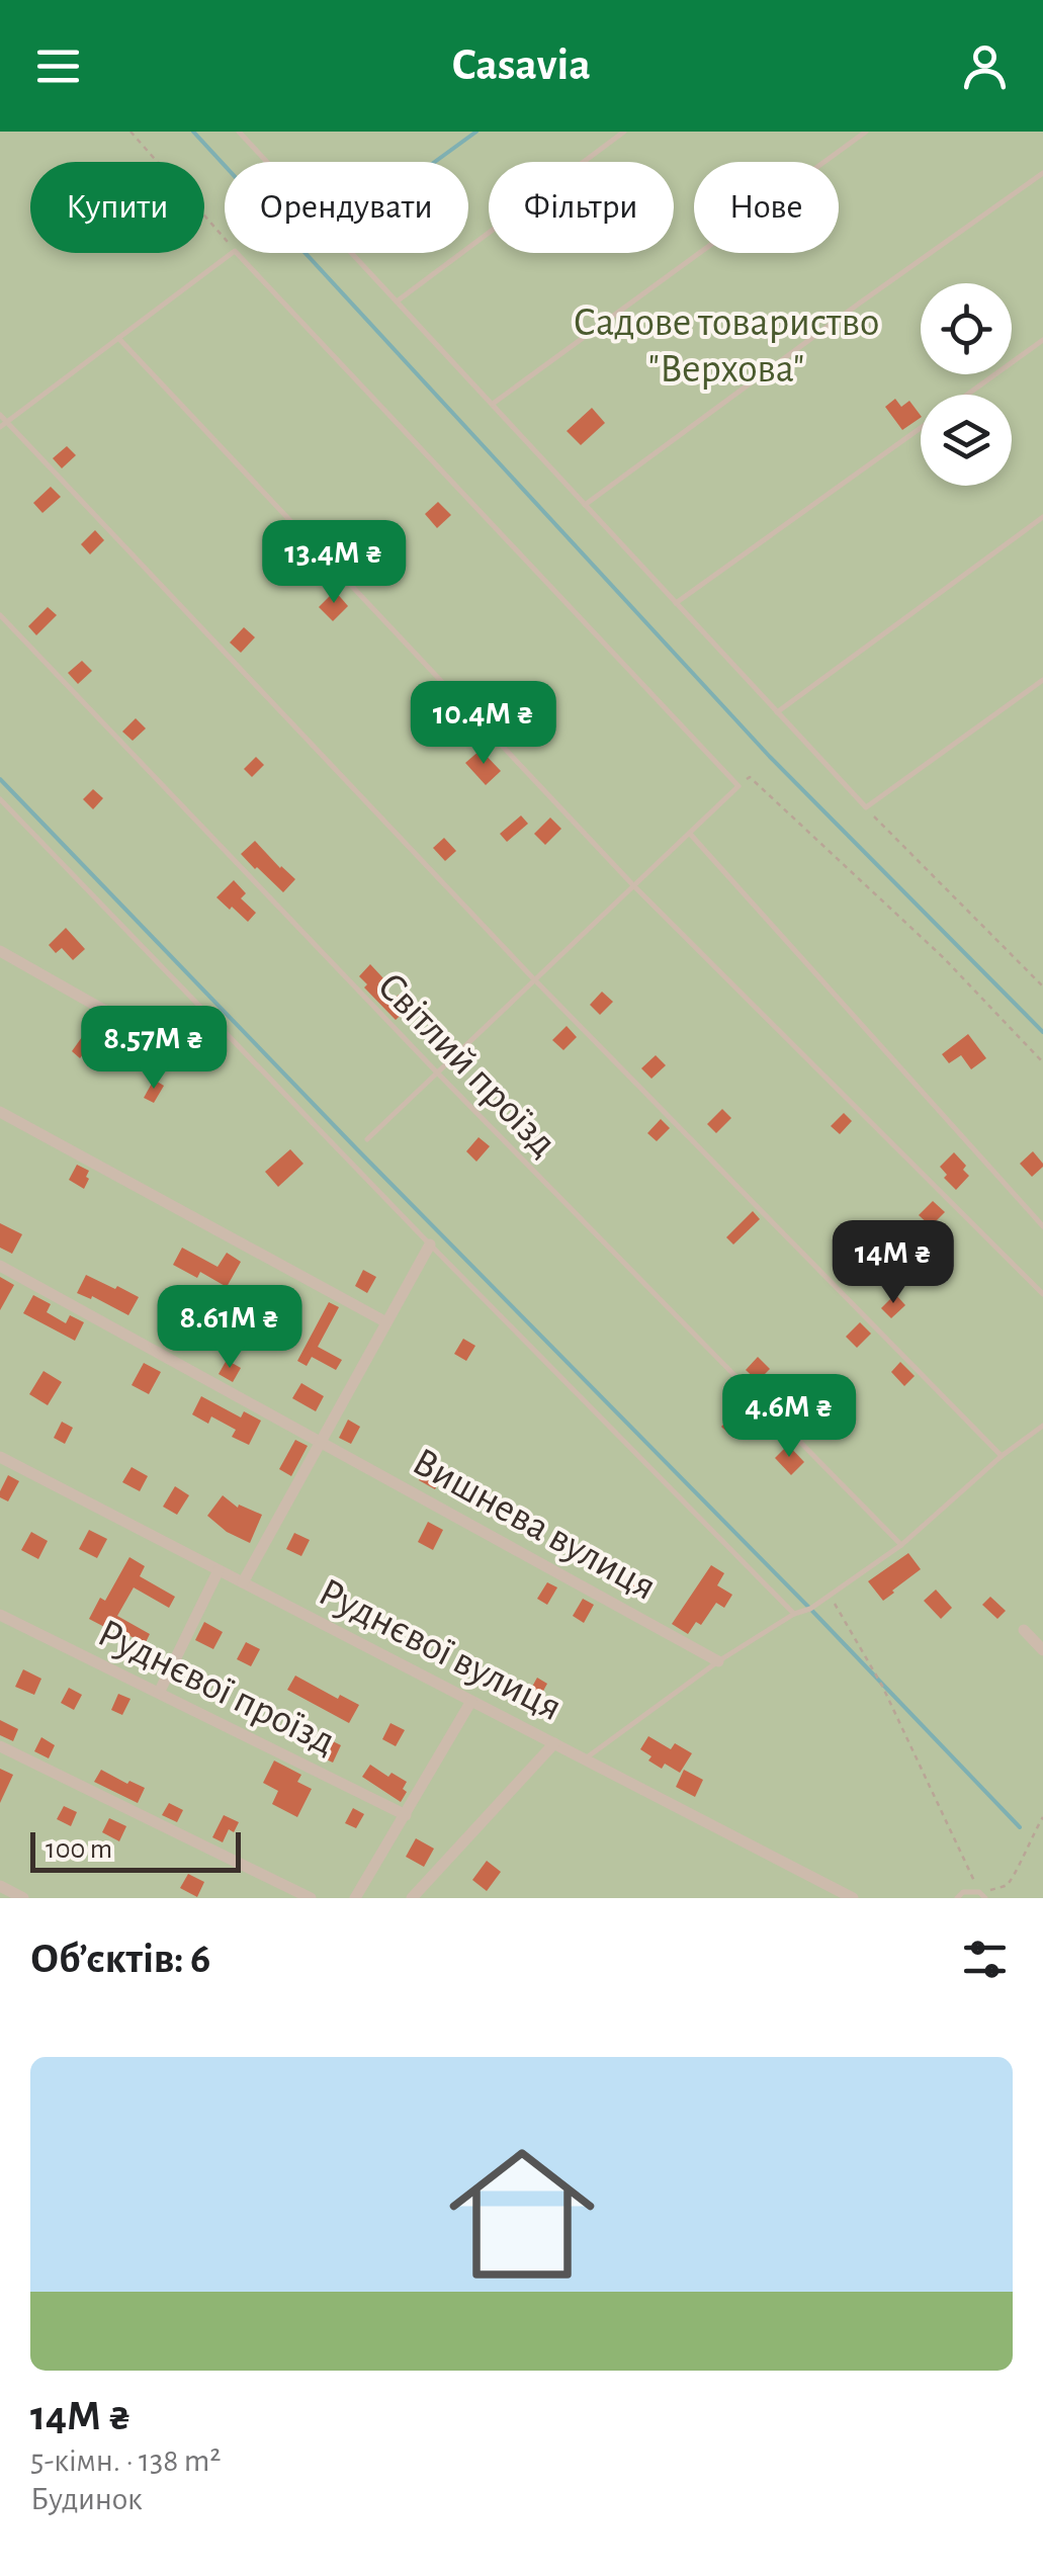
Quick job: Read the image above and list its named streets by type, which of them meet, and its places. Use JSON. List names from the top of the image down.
{
  "streets": {
    "street": ["Вишнева вулиця", "Руднєвої вулиця", "Руднєвої проїзд"],
    "lane": ["Світлий проїзд"]
  },
  "parks": ["Садове товариство \"Верхова\""],
  "scale_bar": "100 m",
  "page": {
    "header": "Casavia",
    "chip": [
      "Купити",
      "Орендувати",
      "Фільтри",
      "Нове"
    ],
    "price": [
      "13.4M ₴",
      "10.4M ₴",
      "8.57M ₴",
      "14M ₴",
      "8.61M ₴",
      "4.6M ₴"
    ],
    "scale": "100 m",
    "heading": "Об’єктів: 6",
    "list": [
      {
        "name": "14M ₴",
        "note": "5-кімн. · 138 m² · Будинок"
      }
    ]
  }
}
